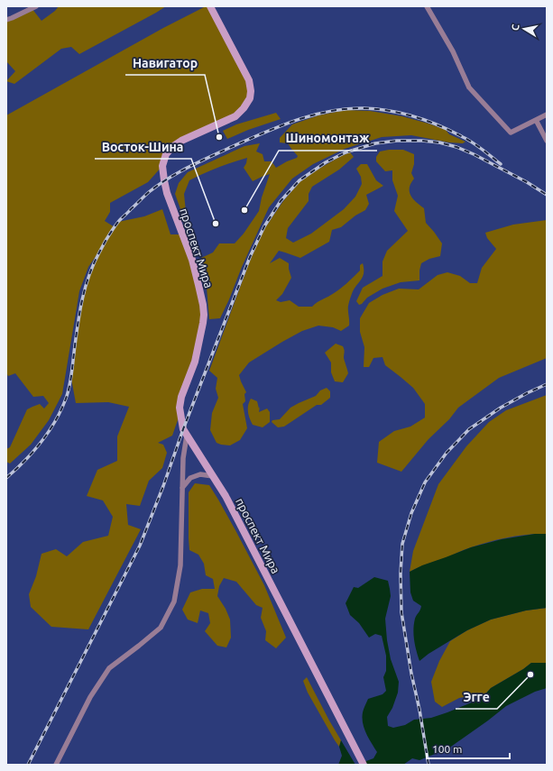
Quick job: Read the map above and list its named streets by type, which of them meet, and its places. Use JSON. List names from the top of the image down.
{
  "streets": {
    "main road": ["проспект Мира"]
  },
  "places": [
    "Навигатор",
    "Шиномонтаж",
    "Восток-Шина",
    "Эгге"
  ],
  "scale_bar": "100 m",
  "north": "left"
}
